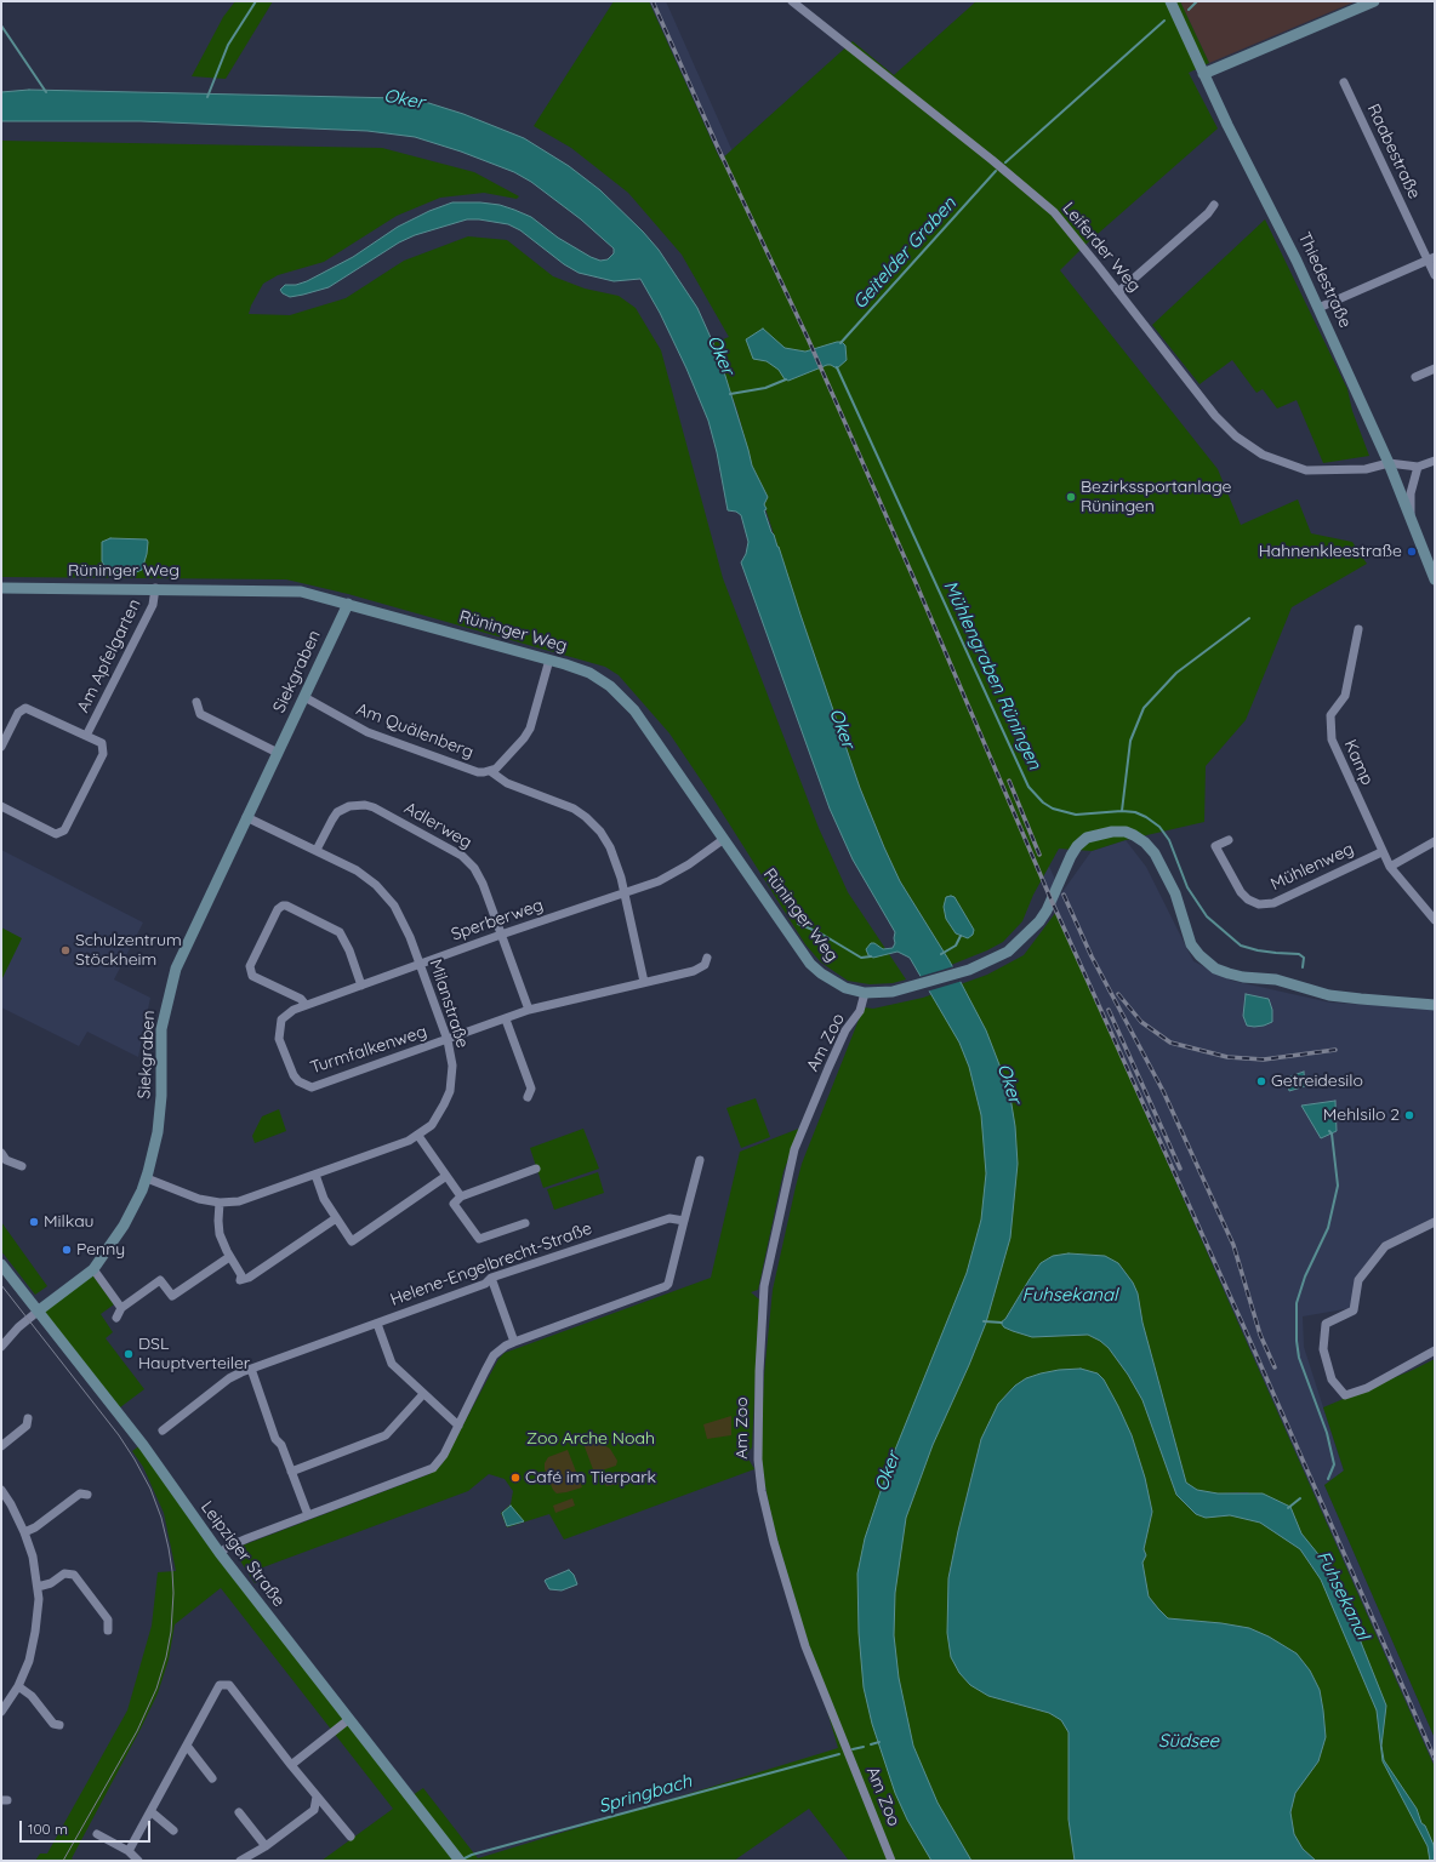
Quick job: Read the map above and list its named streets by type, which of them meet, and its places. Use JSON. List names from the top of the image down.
{
  "streets": {
    "street": [
      "Raabestraße",
      "Leiferder Weg",
      "Thiedestraße",
      "Rüninger Weg",
      "Am Apfelgarten",
      "Siekgraben",
      "Am Quälenberg",
      "Kamp",
      "Adlerweg",
      "Mühlenweg",
      "Sperberweg",
      "Milanstraße",
      "Am Zoo",
      "Turmfalkenweg",
      "Helene-Engelbrecht-Straße",
      "Leipziger Straße"
    ]
  },
  "crossings": [
    ["Leiferder Weg", "Thiedestraße"],
    ["Rüninger Weg", "Am Apfelgarten"],
    ["Rüninger Weg", "Siekgraben"],
    ["Rüninger Weg", "Am Quälenberg"],
    ["Rüninger Weg", "Sperberweg"],
    ["Rüninger Weg", "Am Zoo"],
    ["Siekgraben", "Am Quälenberg"],
    ["Siekgraben", "Milanstraße"],
    ["Siekgraben", "Leipziger Straße"],
    ["Am Quälenberg", "Sperberweg"],
    ["Am Quälenberg", "Turmfalkenweg"],
    ["Kamp", "Mühlenweg"],
    ["Adlerweg", "Sperberweg"],
    ["Adlerweg", "Milanstraße"],
    ["Adlerweg", "Turmfalkenweg"],
    ["Sperberweg", "Milanstraße"],
    ["Sperberweg", "Turmfalkenweg"],
    ["Milanstraße", "Turmfalkenweg"]
  ],
  "water": [
    "Oker",
    "Geitelder Graben",
    "Mühlengraben Rüningen",
    "Fuhsekanal",
    "Südsee",
    "Springbach"
  ],
  "parks": ["Zoo Arche Noah"],
  "places": [
    "Bezirkssportanlage Rüningen",
    "Hahnenkleestraße",
    "Schulzentrum Stöckheim",
    "Getreidesilo",
    "Mehlsilo 2",
    "Milkau",
    "Penny",
    "DSL Hauptverteiler",
    "Café im Tierpark"
  ],
  "scale_bar": "100 m"
}
